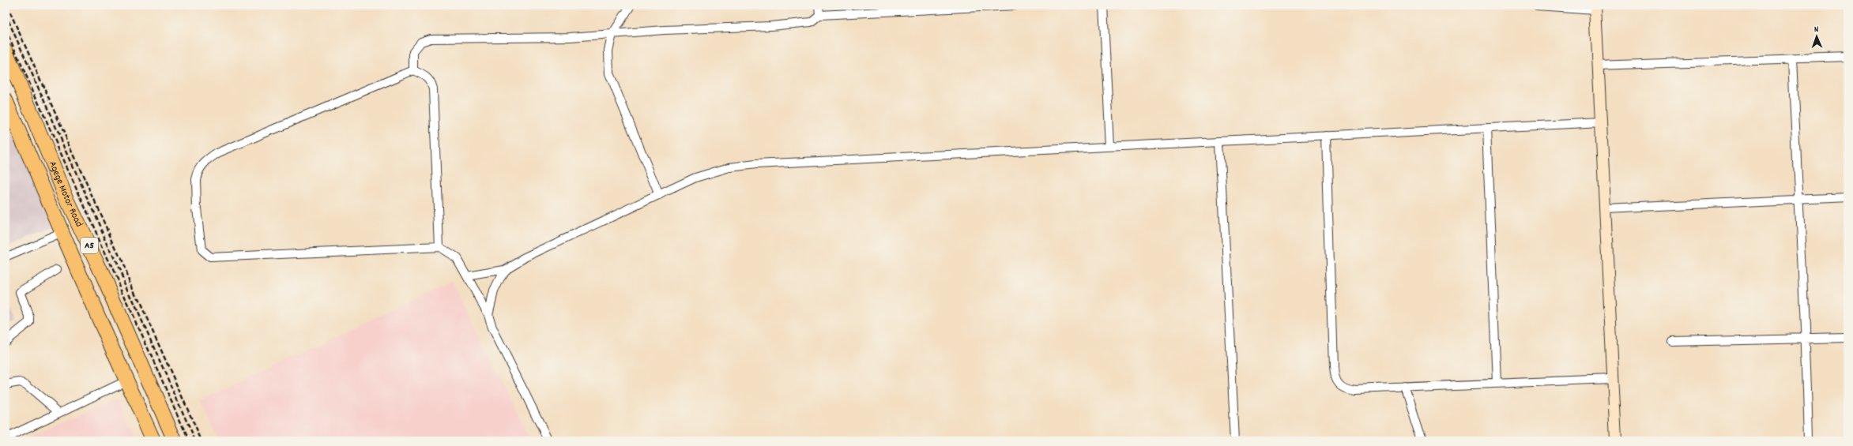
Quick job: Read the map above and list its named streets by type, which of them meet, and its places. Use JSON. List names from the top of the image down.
{
  "streets": {
    "highway": ["Agege Motor Road", "A5"]
  },
  "north": "top"
}
